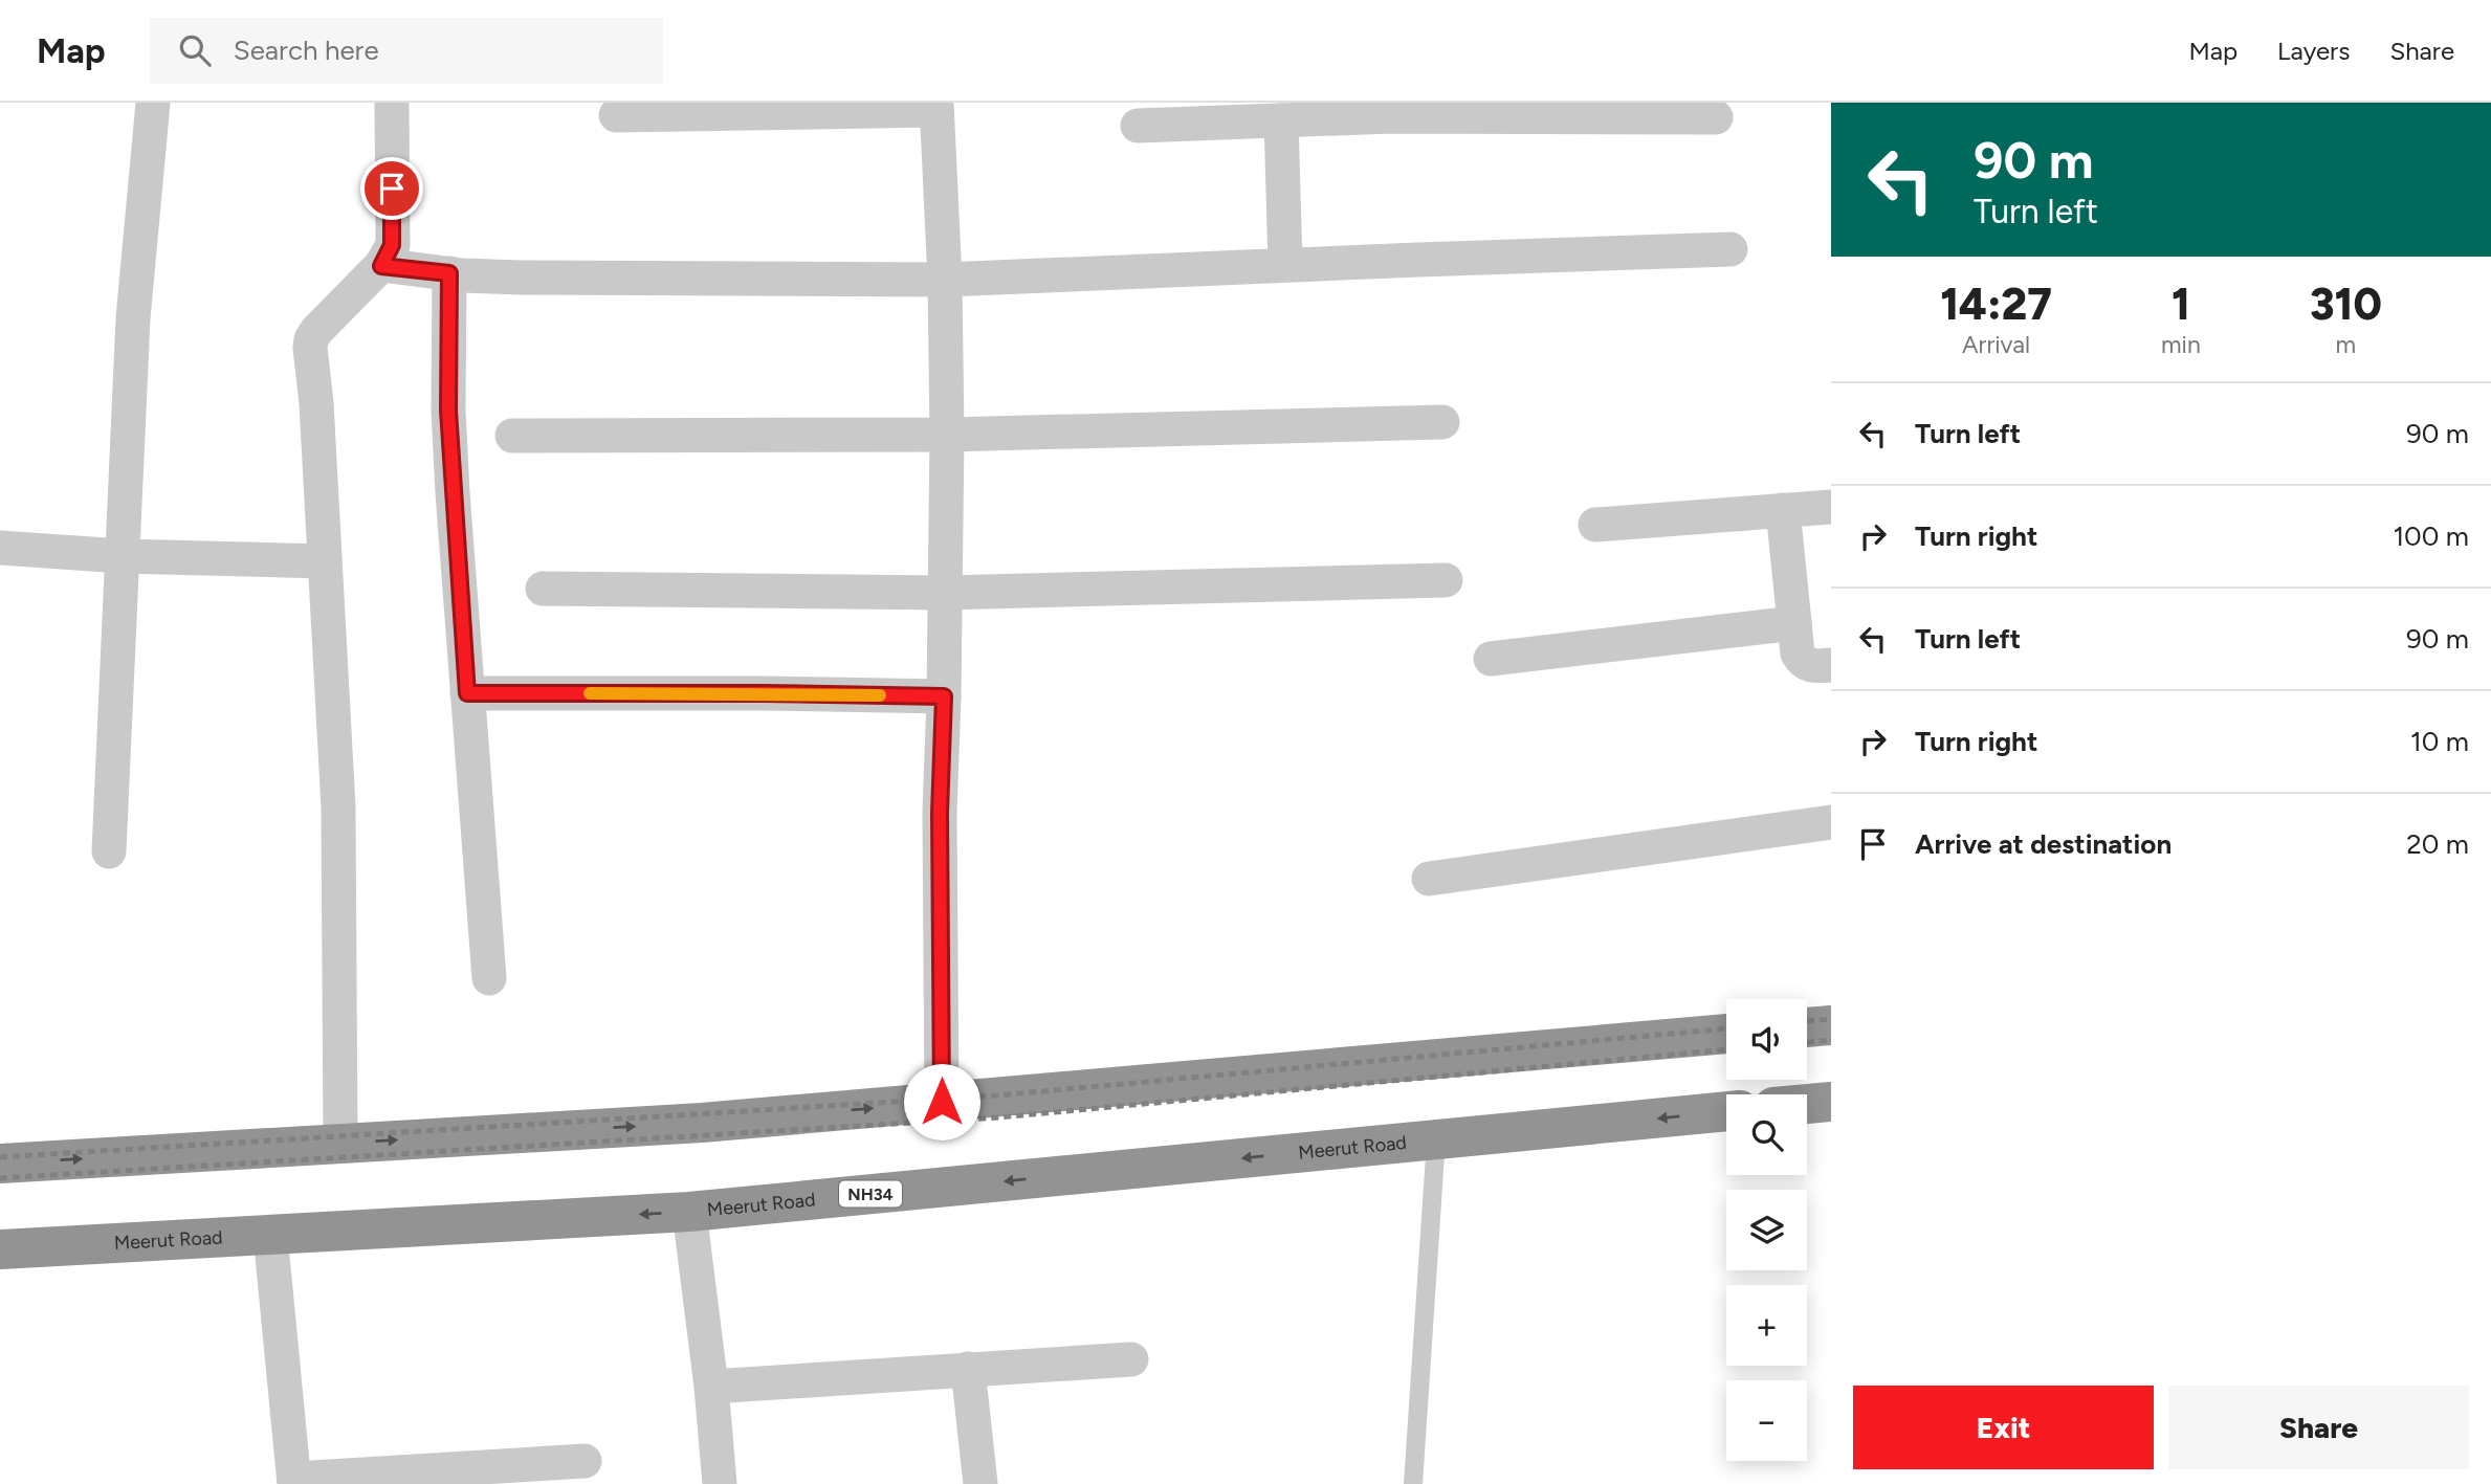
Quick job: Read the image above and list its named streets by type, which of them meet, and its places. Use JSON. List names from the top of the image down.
{
  "streets": {
    "highway": ["Meerut Road", "NH34"]
  },
  "page": {
    "header": "Map",
    "search": "Search here",
    "nav": ["Map", "Layers", "Share"],
    "turn": ["90 m", "Turn left"],
    "eta": [
      "14:27",
      "Arrival",
      "1",
      "min",
      "310",
      "m"
    ],
    "list": [
      {
        "name": "Turn left",
        "value": "90 m"
      },
      {
        "name": "Turn right",
        "value": "100 m"
      },
      {
        "name": "Turn left",
        "value": "90 m"
      },
      {
        "name": "Turn right",
        "value": "10 m"
      },
      {
        "name": "Arrive at destination",
        "value": "20 m"
      }
    ],
    "map_buttons": ["+", "−"],
    "buttons": ["Exit", "Share"]
  }
}
